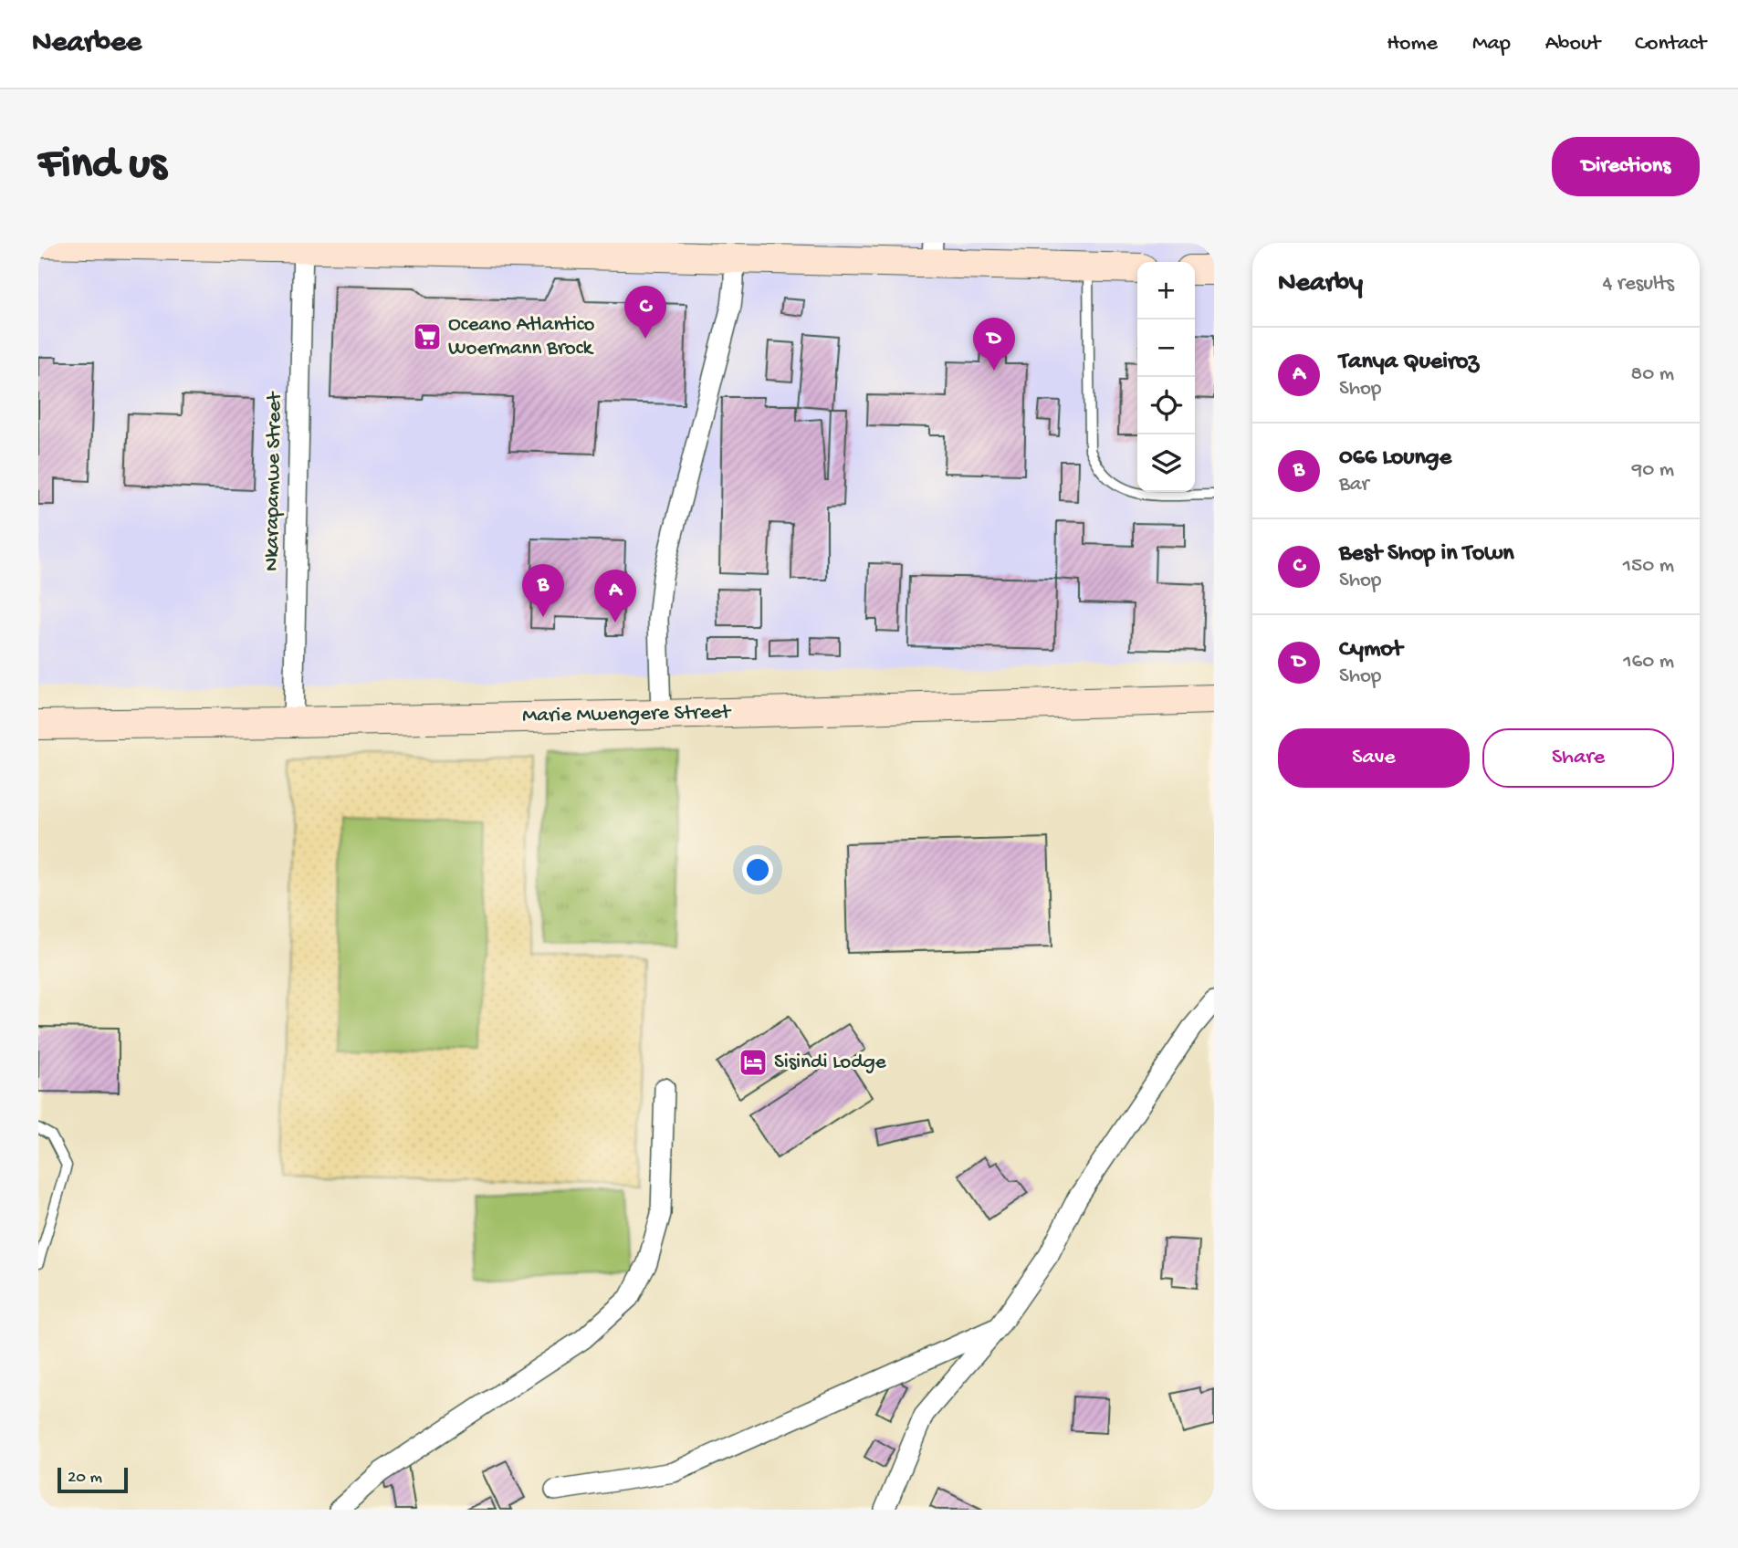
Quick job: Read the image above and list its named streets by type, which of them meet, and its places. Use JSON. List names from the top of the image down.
{
  "streets": {
    "main road": ["Marie Mwengere Street"],
    "street": ["Nkarapamwe Street"]
  },
  "crossings": [
    ["Nkarapamwe Street", "Marie Mwengere Street"]
  ],
  "places": {
    "supermarket": ["Oceano Atlantico Woermann Brock"],
    "hotel": ["Sisindi Lodge"]
  },
  "scale_bar": "20 m",
  "page": {
    "header": "Nearbee",
    "nav": [
      "Home",
      "Map",
      "About",
      "Contact"
    ],
    "buttons": [
      "Directions",
      ["Save", "Share"]
    ],
    "title": "Find us",
    "heading": ["Nearby", "4 results"],
    "map_buttons": ["+", "−"],
    "pins": [
      "C",
      "D",
      "B",
      "A"
    ],
    "list": [
      {
        "mark": "A",
        "name": "Tanya Queiroz",
        "note": "Shop",
        "value": "80 m"
      },
      {
        "mark": "B",
        "name": "066 Lounge",
        "note": "Bar",
        "value": "90 m"
      },
      {
        "mark": "C",
        "name": "Best Shop in Town",
        "note": "Shop",
        "value": "150 m"
      },
      {
        "mark": "D",
        "name": "Cymot",
        "note": "Shop",
        "value": "160 m"
      }
    ],
    "scale": "20 m"
  }
}
